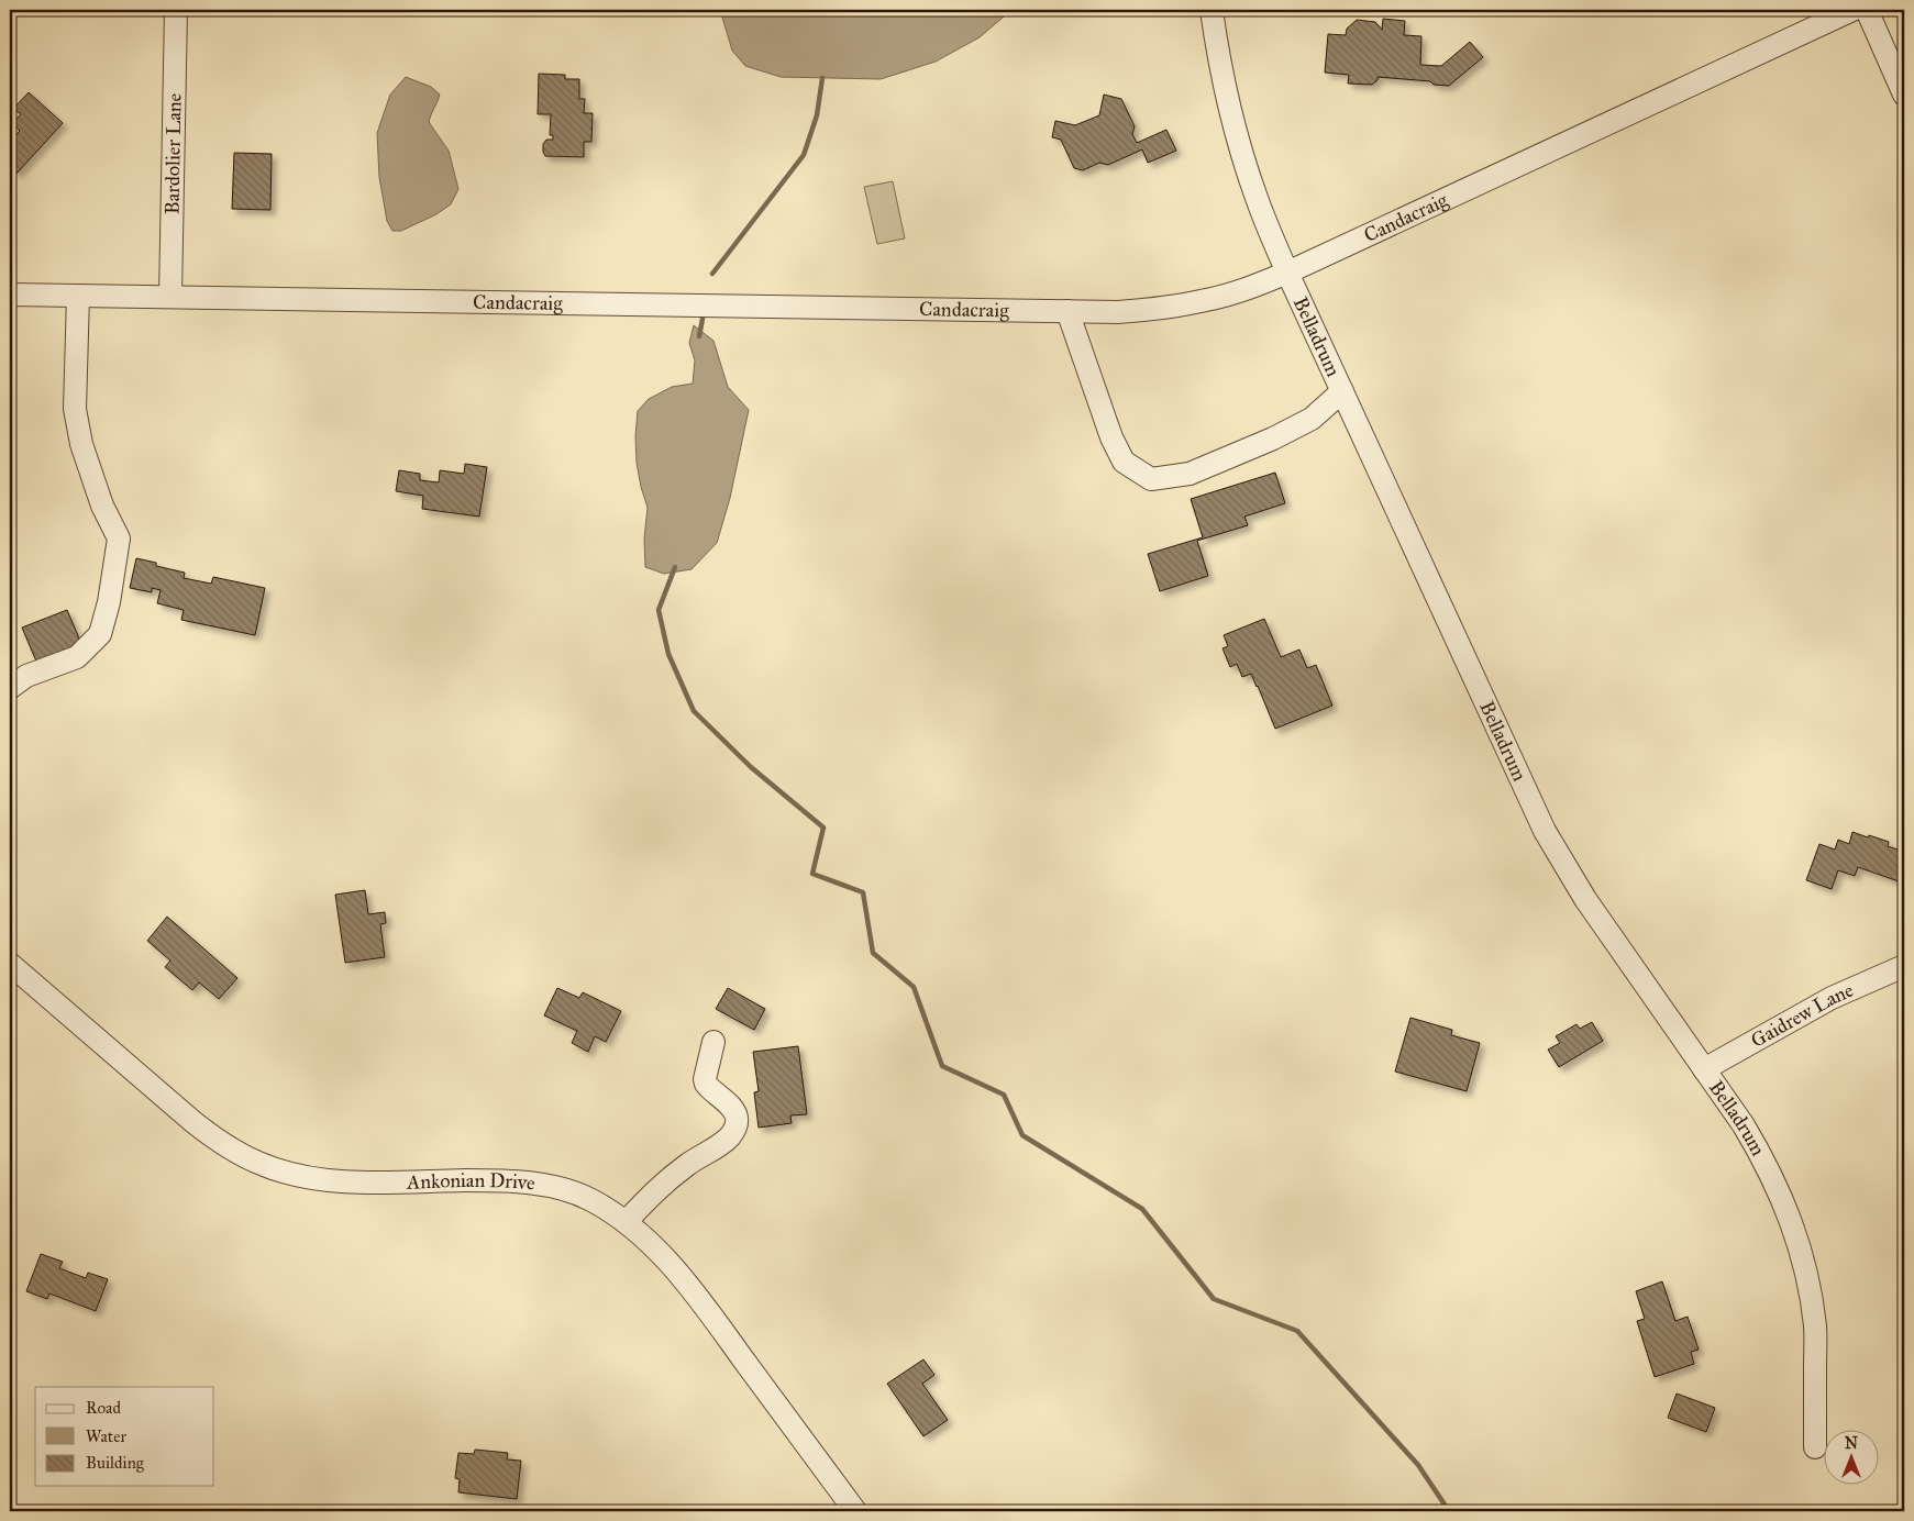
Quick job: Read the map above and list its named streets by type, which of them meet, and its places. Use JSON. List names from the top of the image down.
{
  "streets": {
    "street": [
      "Bardolier Lane",
      "Candacraig",
      "Belladrum",
      "Gaidrew Lane",
      "Ankonian Drive"
    ]
  },
  "crossings": [
    ["Bardolier Lane", "Candacraig"],
    ["Candacraig", "Belladrum"],
    ["Belladrum", "Gaidrew Lane"]
  ],
  "legend": ["Road", "Water", "Building"],
  "north": "top"
}
